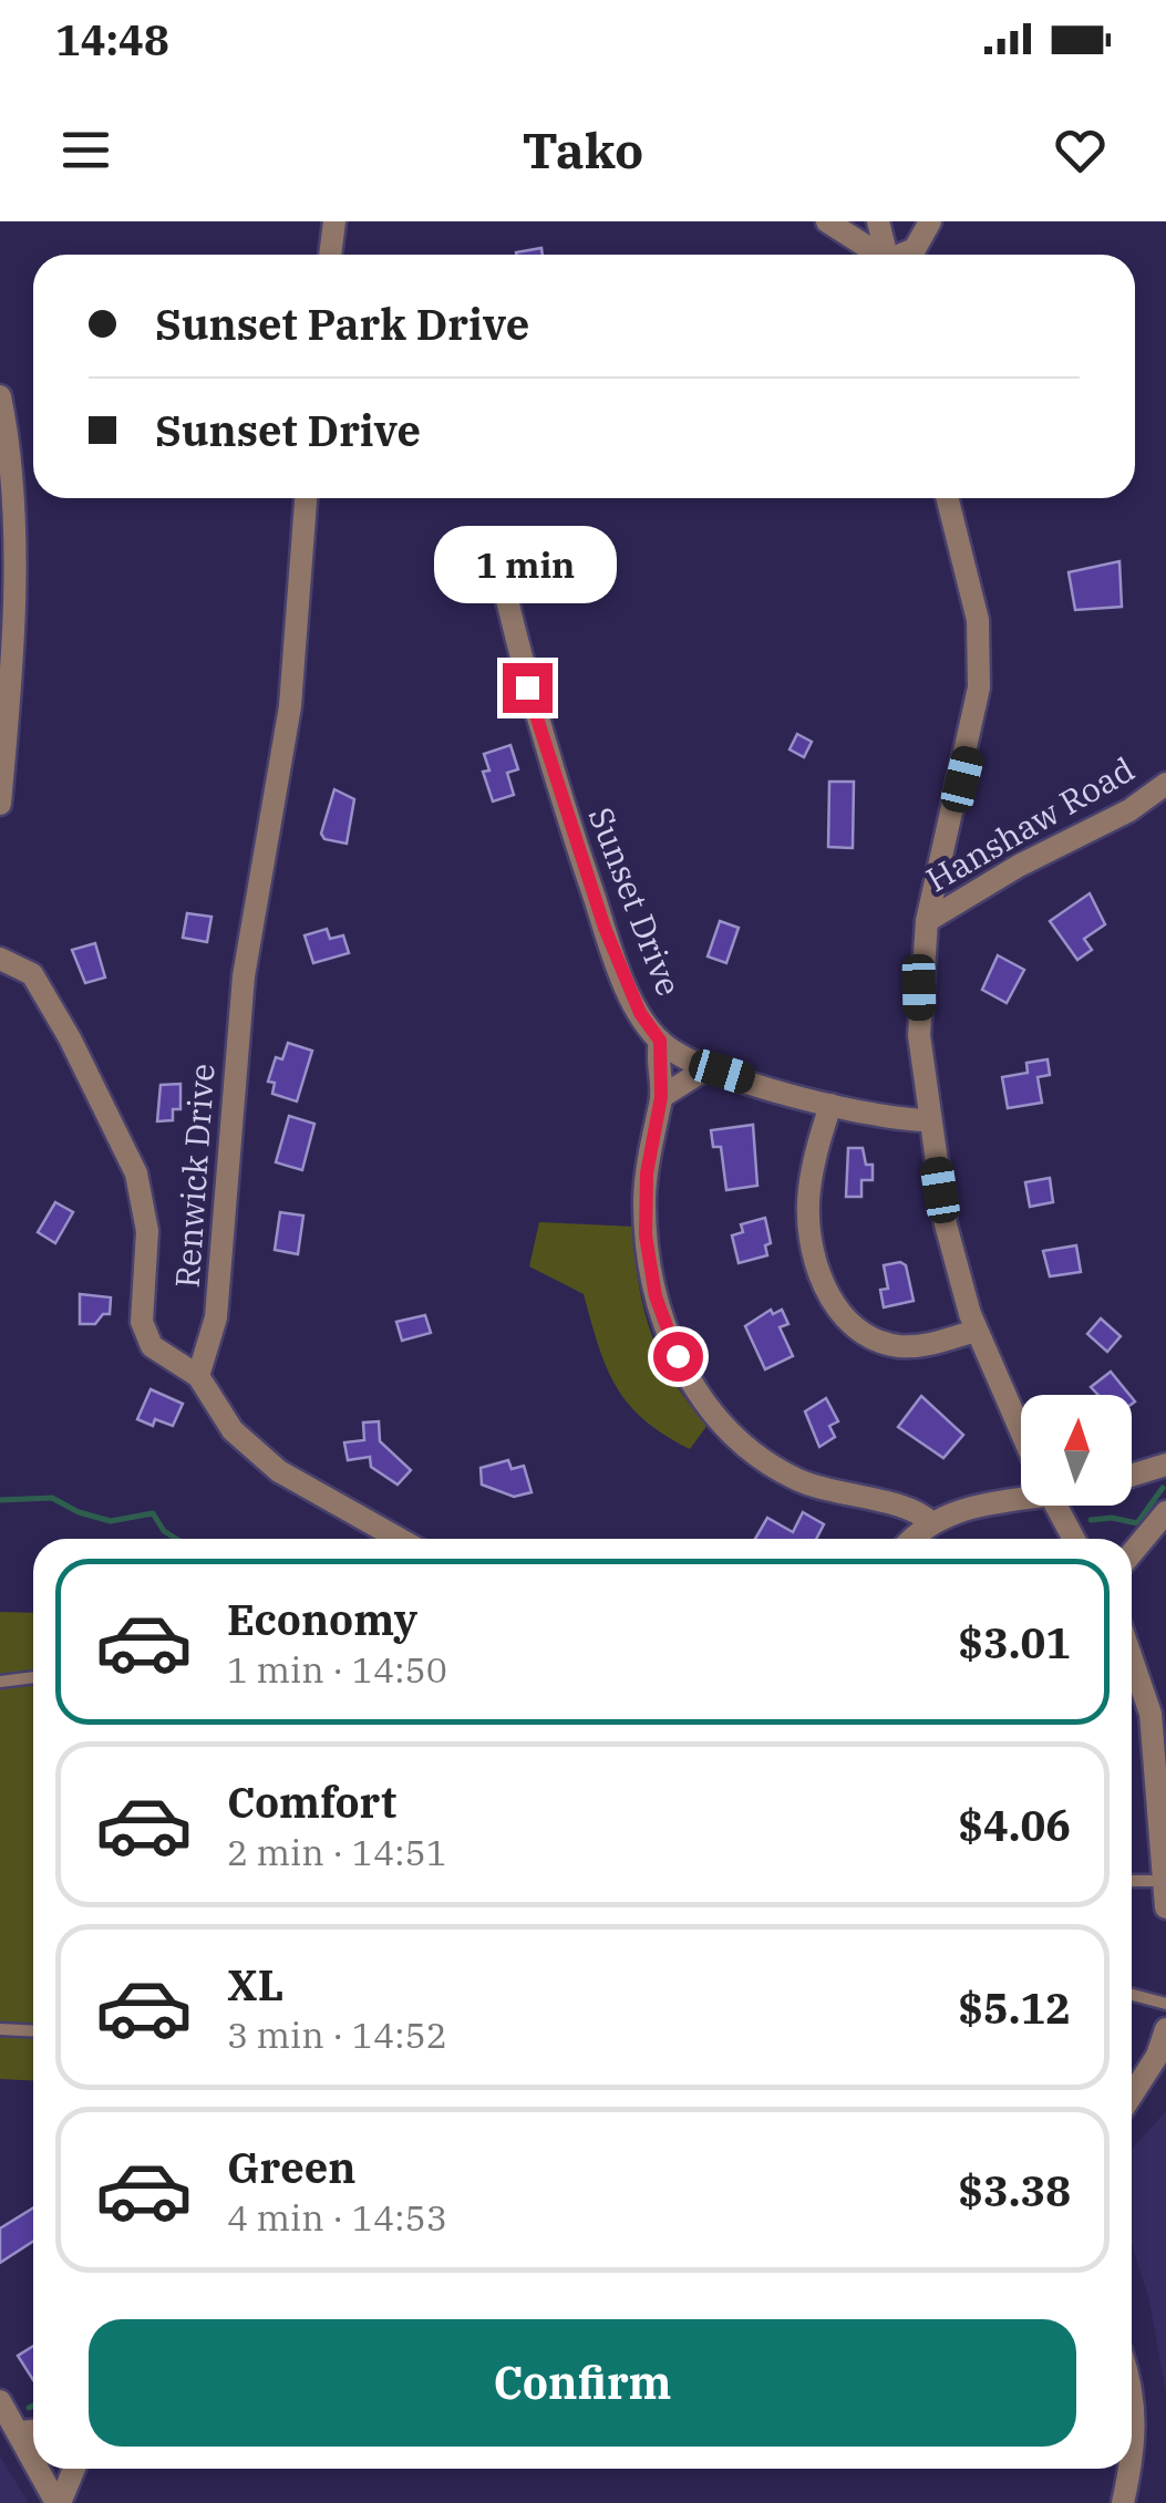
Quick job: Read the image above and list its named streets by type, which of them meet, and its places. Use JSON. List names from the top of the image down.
{
  "streets": {
    "street": ["Hanshaw Road", "Sunset Drive", "Renwick Drive"]
  },
  "north": "top",
  "page": {
    "status": "14:48",
    "header": "Tako",
    "banner": ["Sunset Park Drive", "Sunset Drive"],
    "bubble": "1 min",
    "list": [
      {
        "name": "Economy",
        "note": "1 min · 14:50",
        "value": "$3.01"
      },
      {
        "name": "Comfort",
        "note": "2 min · 14:51",
        "value": "$4.06"
      },
      {
        "name": "XL",
        "note": "3 min · 14:52",
        "value": "$5.12"
      },
      {
        "name": "Green",
        "note": "4 min · 14:53",
        "value": "$3.38"
      }
    ],
    "buttons": "Confirm"
  }
}
